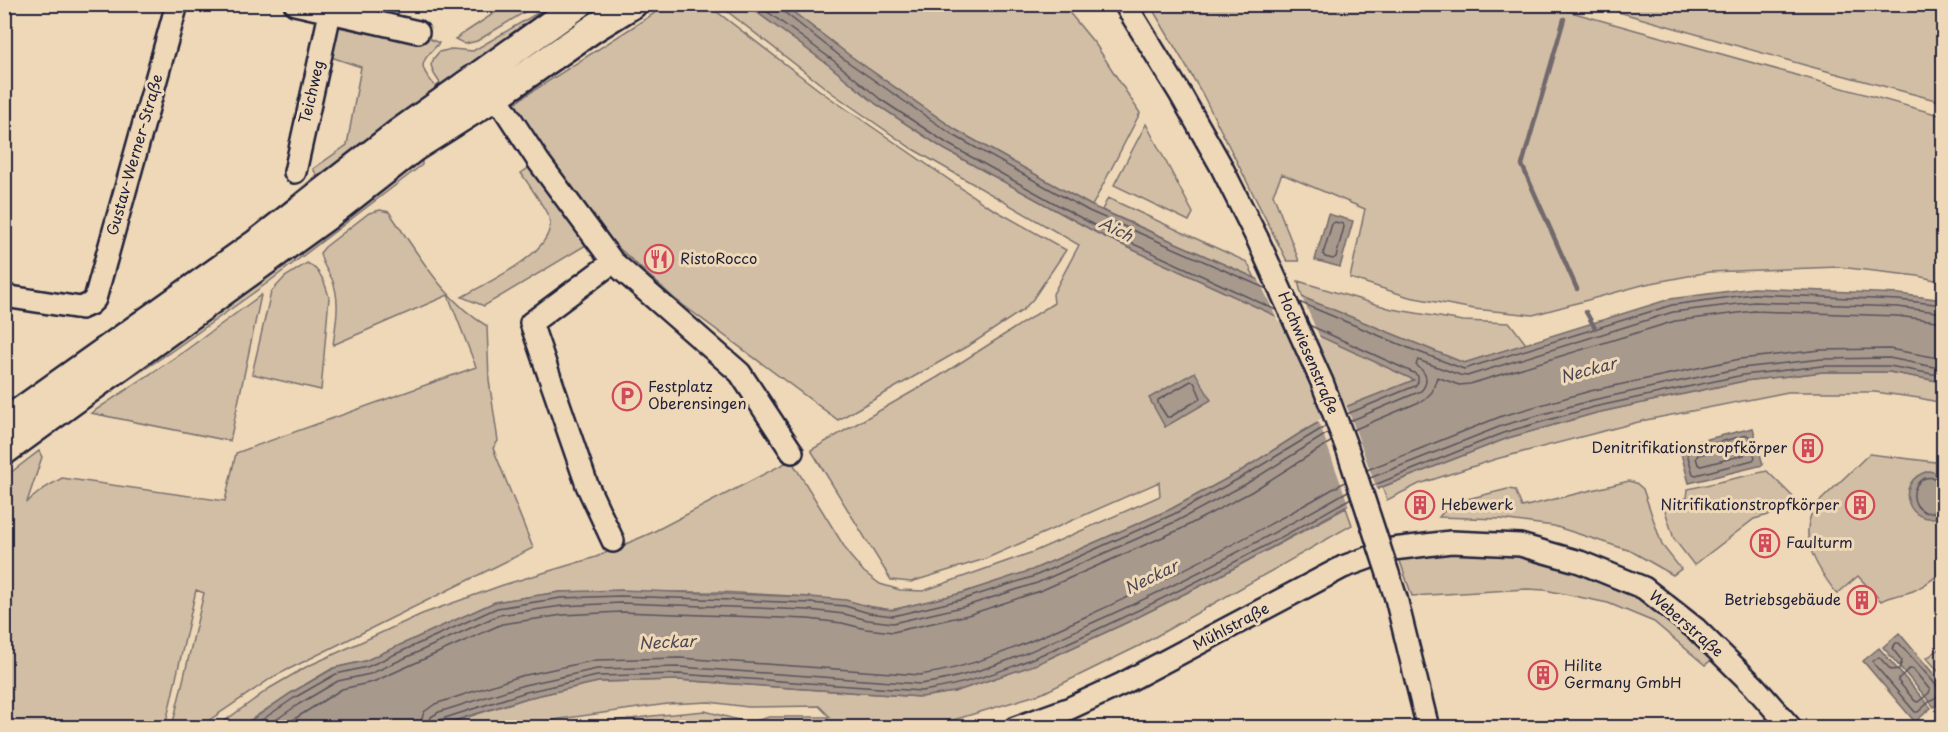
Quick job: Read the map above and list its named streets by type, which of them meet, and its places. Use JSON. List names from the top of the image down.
{
  "streets": {
    "street": [
      "Teichweg",
      "Gustav-Werner-Straße",
      "Hochwiesenstraße",
      "Weberstraße",
      "Mühlstraße"
    ]
  },
  "crossings": [
    ["Weberstraße", "Mühlstraße"]
  ],
  "water": ["Aich", "Neckar"],
  "places": {
    "restaurant": ["RistoRocco"],
    "parking": ["Festplatz Oberensingen"],
    "building": [
      "Denitrifikationstropfkörper",
      "Hebewerk",
      "Nitrifikationstropfkörper",
      "Faulturm",
      "Betriebsgebäude",
      "Hilite Germany GmbH"
    ]
  }
}
